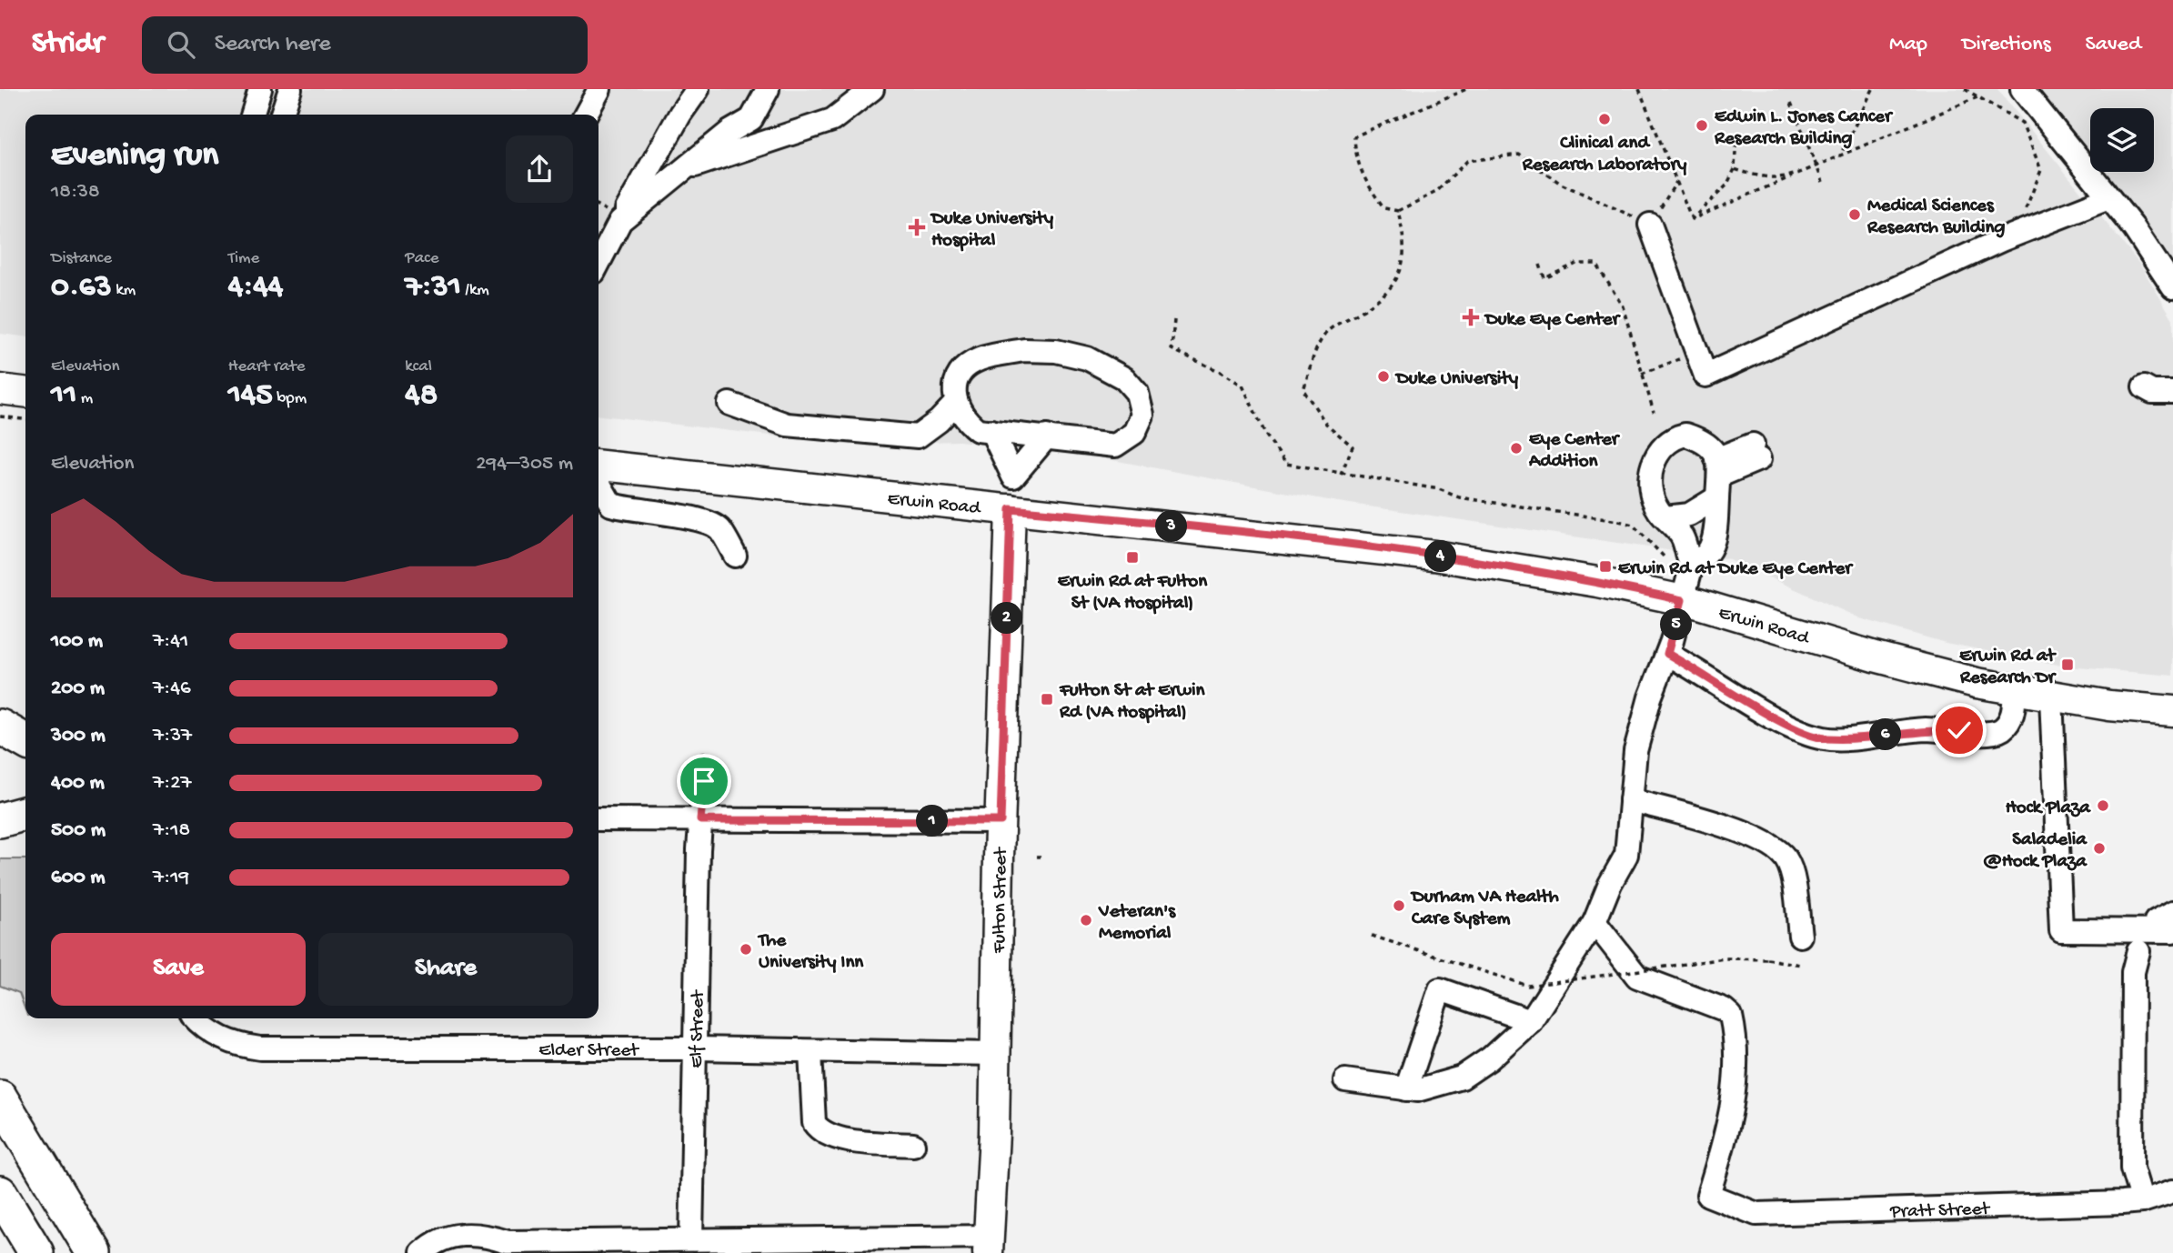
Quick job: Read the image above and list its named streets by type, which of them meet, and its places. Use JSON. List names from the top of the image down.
{
  "streets": {
    "main road": ["Erwin Road", "Fulton Street"],
    "street": ["Elf Street", "Elder Street", "Pratt Street"]
  },
  "crossings": [
    ["Erwin Road", "Fulton Street"],
    ["Fulton Street", "Elder Street"],
    ["Elf Street", "Elder Street"]
  ],
  "places": {
    "other": [
      "Clinical and Research Laboratory",
      "Edwin L. Jones Cancer Research Building",
      "Medical Sciences Research Building",
      "Duke University",
      "Eye Center Addition",
      "Hock Plaza",
      "Saladelia @Hock Plaza",
      "Durham VA Health Care System",
      "Veteran's Memorial",
      "The University Inn"
    ],
    "health": ["Duke University Hospital", "Duke Eye Center"],
    "transit": [
      "Erwin Rd at Fulton St (VA Hospital)",
      "Erwin Rd at Duke Eye Center",
      "Erwin Rd at Research Dr",
      "Fulton St at Erwin Rd (VA Hospital)"
    ]
  },
  "page": {
    "header": "Stridr",
    "search": "Search here",
    "nav": ["Map", "Directions", "Saved"],
    "heading": ["Evening run", "18:38"],
    "stats": [
      ["Distance", "0.63 km"],
      ["Time", "4:44"],
      ["Pace", "7:31 /km"],
      ["Elevation", "11 m"],
      ["Heart rate", "145 bpm"],
      ["kcal", "48"]
    ],
    "chart": ["Elevation", "294–305 m"],
    "pins": [
      "3",
      "4",
      "2",
      "5",
      "6",
      "1"
    ],
    "list": [
      {
        "name": "100 m",
        "note": "7:41"
      },
      {
        "name": "200 m",
        "note": "7:46"
      },
      {
        "name": "300 m",
        "note": "7:37"
      },
      {
        "name": "400 m",
        "note": "7:27"
      },
      {
        "name": "500 m",
        "note": "7:18"
      },
      {
        "name": "600 m",
        "note": "7:19"
      }
    ],
    "buttons": ["Save", "Share"]
  }
}
